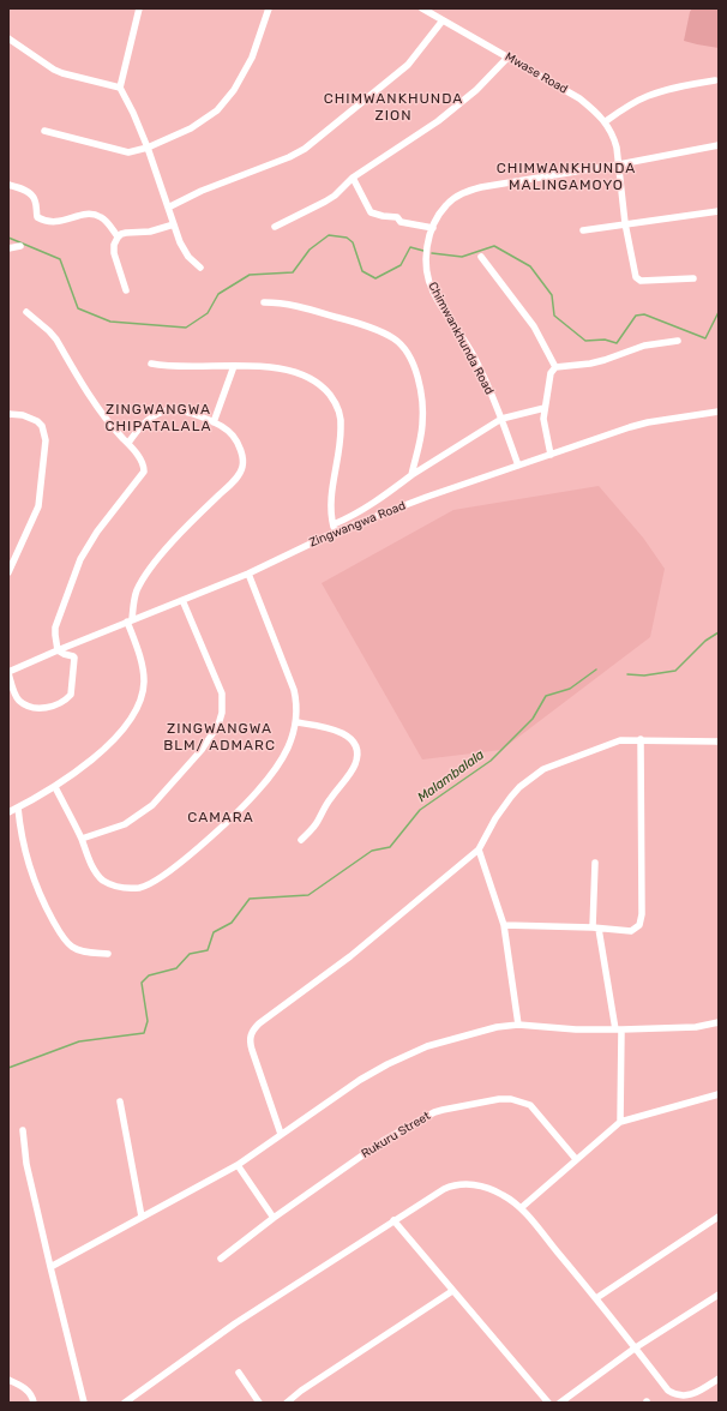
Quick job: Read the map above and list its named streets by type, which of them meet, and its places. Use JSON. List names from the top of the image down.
{
  "streets": {
    "street": [
      "Mwase Road",
      "Chimwankhunda Road",
      "Zingwangwa Road",
      "Rukuru Street"
    ]
  },
  "crossings": [
    ["Mwase Road", "Chimwankhunda Road"],
    ["Chimwankhunda Road", "Zingwangwa Road"]
  ],
  "districts": [
    "CHIMWANKHUNDA ZION",
    "CHIMWANKHUNDA MALINGAMOYO",
    "ZINGWANGWA CHIPATALALA",
    "ZINGWANGWA BLM/ ADMARC",
    "CAMARA"
  ],
  "water": ["Malambalala"]
}
